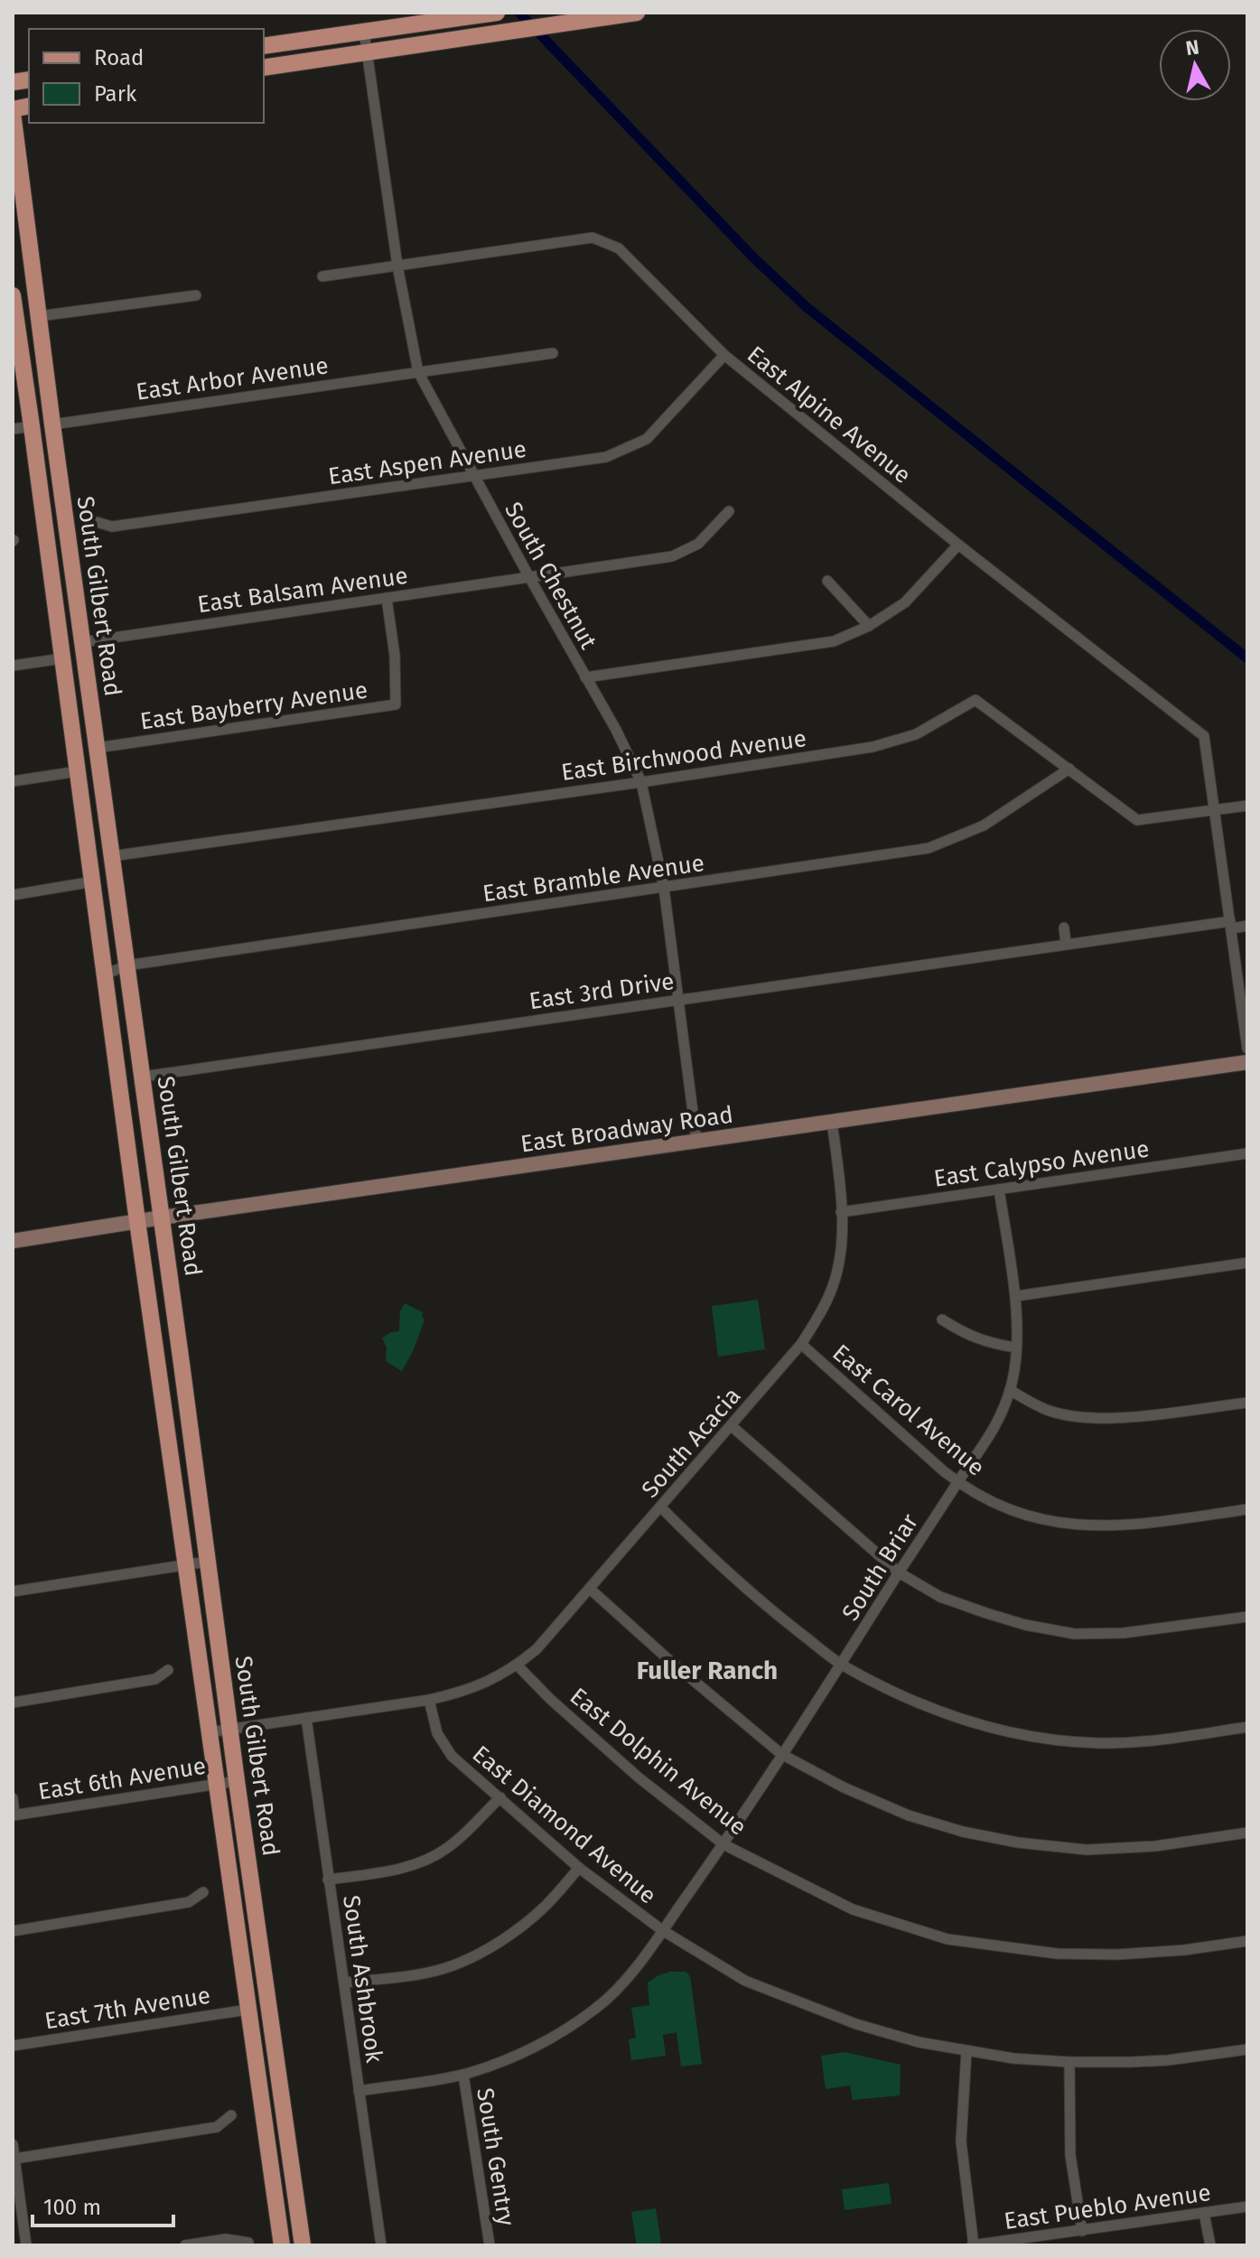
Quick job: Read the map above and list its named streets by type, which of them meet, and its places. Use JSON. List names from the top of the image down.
{
  "streets": {
    "main road": ["South Gilbert Road", "East Broadway Road"],
    "street": [
      "East Arbor Avenue",
      "East Alpine Avenue",
      "East Aspen Avenue",
      "South Chestnut",
      "East Balsam Avenue",
      "East Bayberry Avenue",
      "East Birchwood Avenue",
      "East Bramble Avenue",
      "East 3rd Drive",
      "East Calypso Avenue",
      "East Carol Avenue",
      "South Acacia",
      "South Briar",
      "East Dolphin Avenue",
      "East 6th Avenue",
      "East Diamond Avenue",
      "South Ashbrook",
      "East 7th Avenue",
      "South Gentry",
      "East Pueblo Avenue"
    ]
  },
  "crossings": [
    ["East Arbor Avenue", "South Chestnut"],
    ["East Arbor Avenue", "South Gilbert Road"],
    ["East Alpine Avenue", "East Aspen Avenue"],
    ["East Alpine Avenue", "South Chestnut"],
    ["East Alpine Avenue", "East Birchwood Avenue"],
    ["East Aspen Avenue", "South Chestnut"],
    ["South Chestnut", "East Balsam Avenue"],
    ["South Chestnut", "East Birchwood Avenue"],
    ["South Chestnut", "East Bramble Avenue"],
    ["South Chestnut", "East 3rd Drive"],
    ["South Chestnut", "East Broadway Road"],
    ["East Balsam Avenue", "South Gilbert Road"],
    ["East Balsam Avenue", "East Bayberry Avenue"],
    ["South Gilbert Road", "East Bayberry Avenue"],
    ["South Gilbert Road", "East Birchwood Avenue"],
    ["South Gilbert Road", "East Bramble Avenue"],
    ["South Gilbert Road", "East 3rd Drive"],
    ["South Gilbert Road", "East Broadway Road"],
    ["South Gilbert Road", "South Acacia"],
    ["South Gilbert Road", "East 6th Avenue"],
    ["South Gilbert Road", "East 7th Avenue"],
    ["East Birchwood Avenue", "East Bramble Avenue"],
    ["East Broadway Road", "South Acacia"],
    ["East Calypso Avenue", "South Acacia"],
    ["East Calypso Avenue", "South Briar"],
    ["East Carol Avenue", "South Acacia"],
    ["East Carol Avenue", "South Briar"],
    ["South Acacia", "East Dolphin Avenue"],
    ["South Acacia", "East Diamond Avenue"],
    ["South Acacia", "South Ashbrook"],
    ["South Briar", "East Dolphin Avenue"],
    ["South Briar", "East Diamond Avenue"],
    ["South Briar", "South Ashbrook"],
    ["South Briar", "South Gentry"]
  ],
  "districts": ["Fuller Ranch"],
  "legend": ["Road", "Park"],
  "scale_bar": "100 m",
  "north": "top"
}
